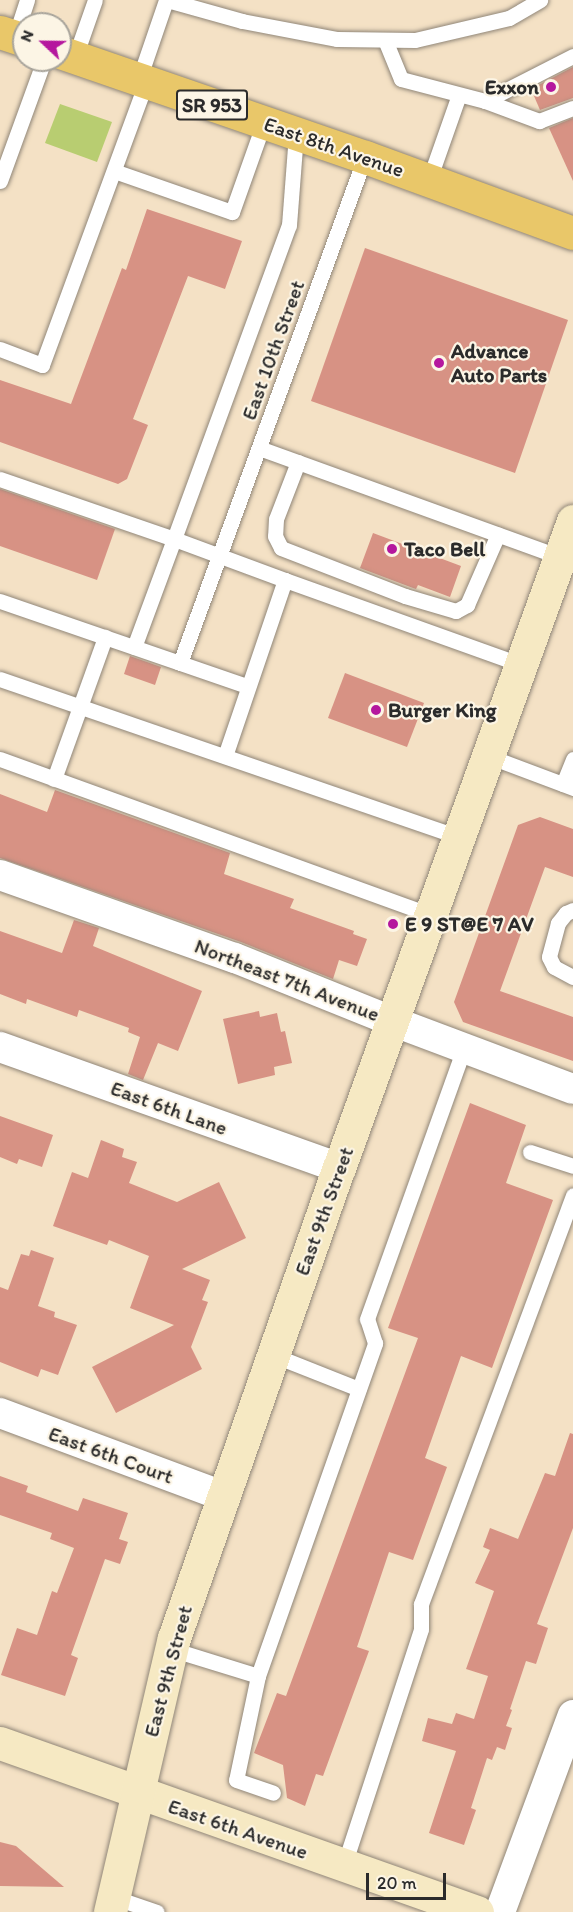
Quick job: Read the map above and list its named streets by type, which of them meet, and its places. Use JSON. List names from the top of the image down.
{
  "streets": {
    "main road": [
      "SR 953",
      "East 8th Avenue",
      "East 9th Street",
      "East 6th Avenue"
    ],
    "street": ["Northeast 7th Avenue", "East 6th Lane", "East 6th Court"],
    "lane": ["East 10th Street"]
  },
  "crossings": [
    ["East 8th Avenue", "East 10th Street"],
    ["Northeast 7th Avenue", "East 9th Street"],
    ["East 6th Lane", "East 9th Street"],
    ["East 9th Street", "East 6th Court"],
    ["East 9th Street", "East 6th Avenue"]
  ],
  "places": [
    "Exxon",
    "Advance Auto Parts",
    "Taco Bell",
    "Burger King",
    "E 9 ST@E 7 AV"
  ],
  "scale_bar": "20 m",
  "north": "left"
}
